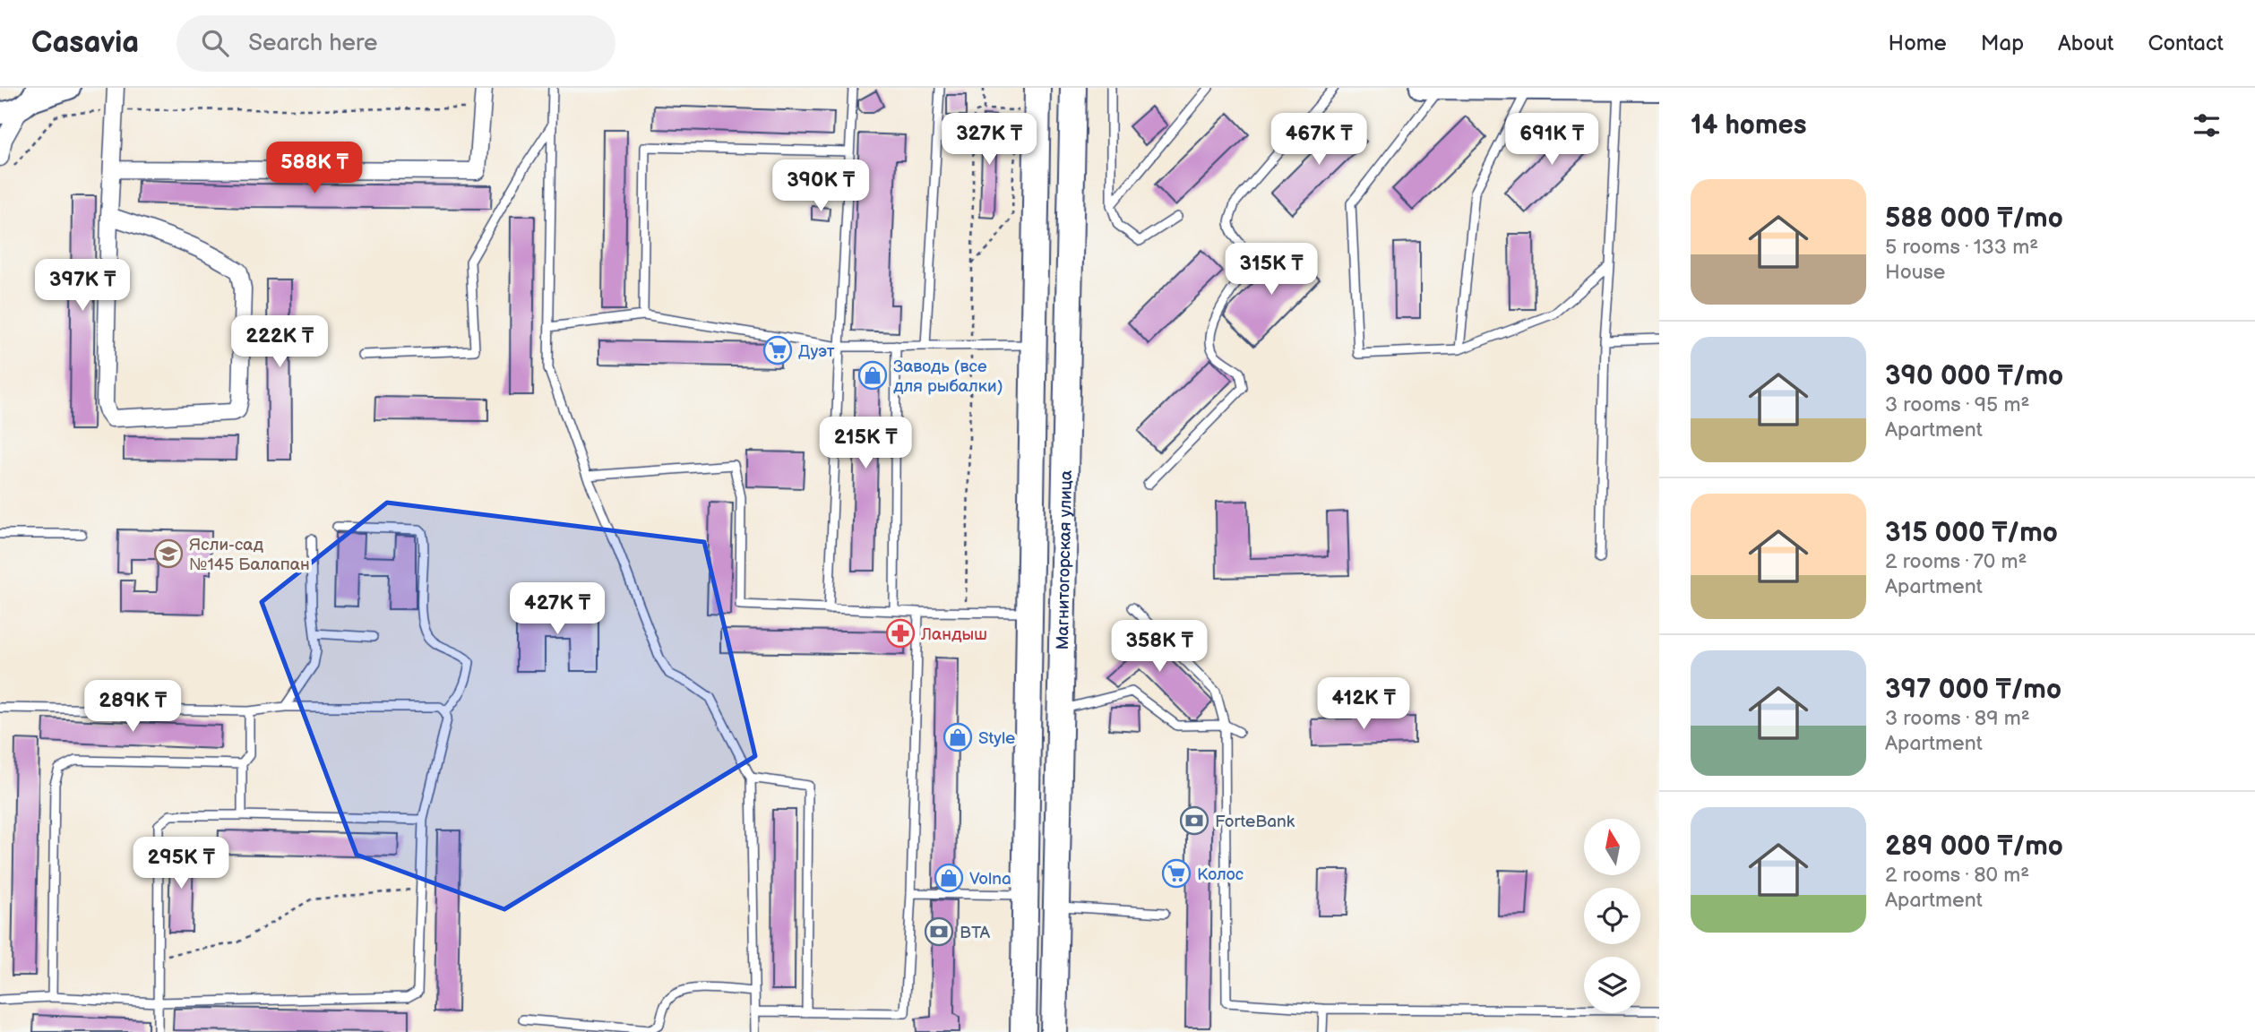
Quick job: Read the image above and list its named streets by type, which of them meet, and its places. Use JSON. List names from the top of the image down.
{
  "streets": {
    "main road": ["Магнитогорская улица"]
  },
  "places": {
    "supermarket": ["Дуэт", "Колос"],
    "shop": ["Заводь (все для рыбалки)", "Style", "Volna"],
    "school or university": ["Ясли-сад №145 Балапан"],
    "pharmacy": ["Ландыш"],
    "bank": ["ForteBank", "BTA"]
  },
  "north": "top",
  "page": {
    "header": "Casavia",
    "search": "Search here",
    "nav": [
      "Home",
      "Map",
      "About",
      "Contact"
    ],
    "heading": "14 homes",
    "price": [
      "327K ₸",
      "467K ₸",
      "691K ₸",
      "588K ₸",
      "390K ₸",
      "315K ₸",
      "397K ₸",
      "222K ₸",
      "215K ₸",
      "427K ₸",
      "358K ₸",
      "412K ₸",
      "289K ₸",
      "295K ₸"
    ],
    "list": [
      {
        "name": "588 000 ₸/mo",
        "note": "5 rooms · 133 m² · House"
      },
      {
        "name": "390 000 ₸/mo",
        "note": "3 rooms · 95 m² · Apartment"
      },
      {
        "name": "315 000 ₸/mo",
        "note": "2 rooms · 70 m² · Apartment"
      },
      {
        "name": "397 000 ₸/mo",
        "note": "3 rooms · 89 m² · Apartment"
      },
      {
        "name": "289 000 ₸/mo",
        "note": "2 rooms · 80 m² · Apartment"
      }
    ]
  }
}
